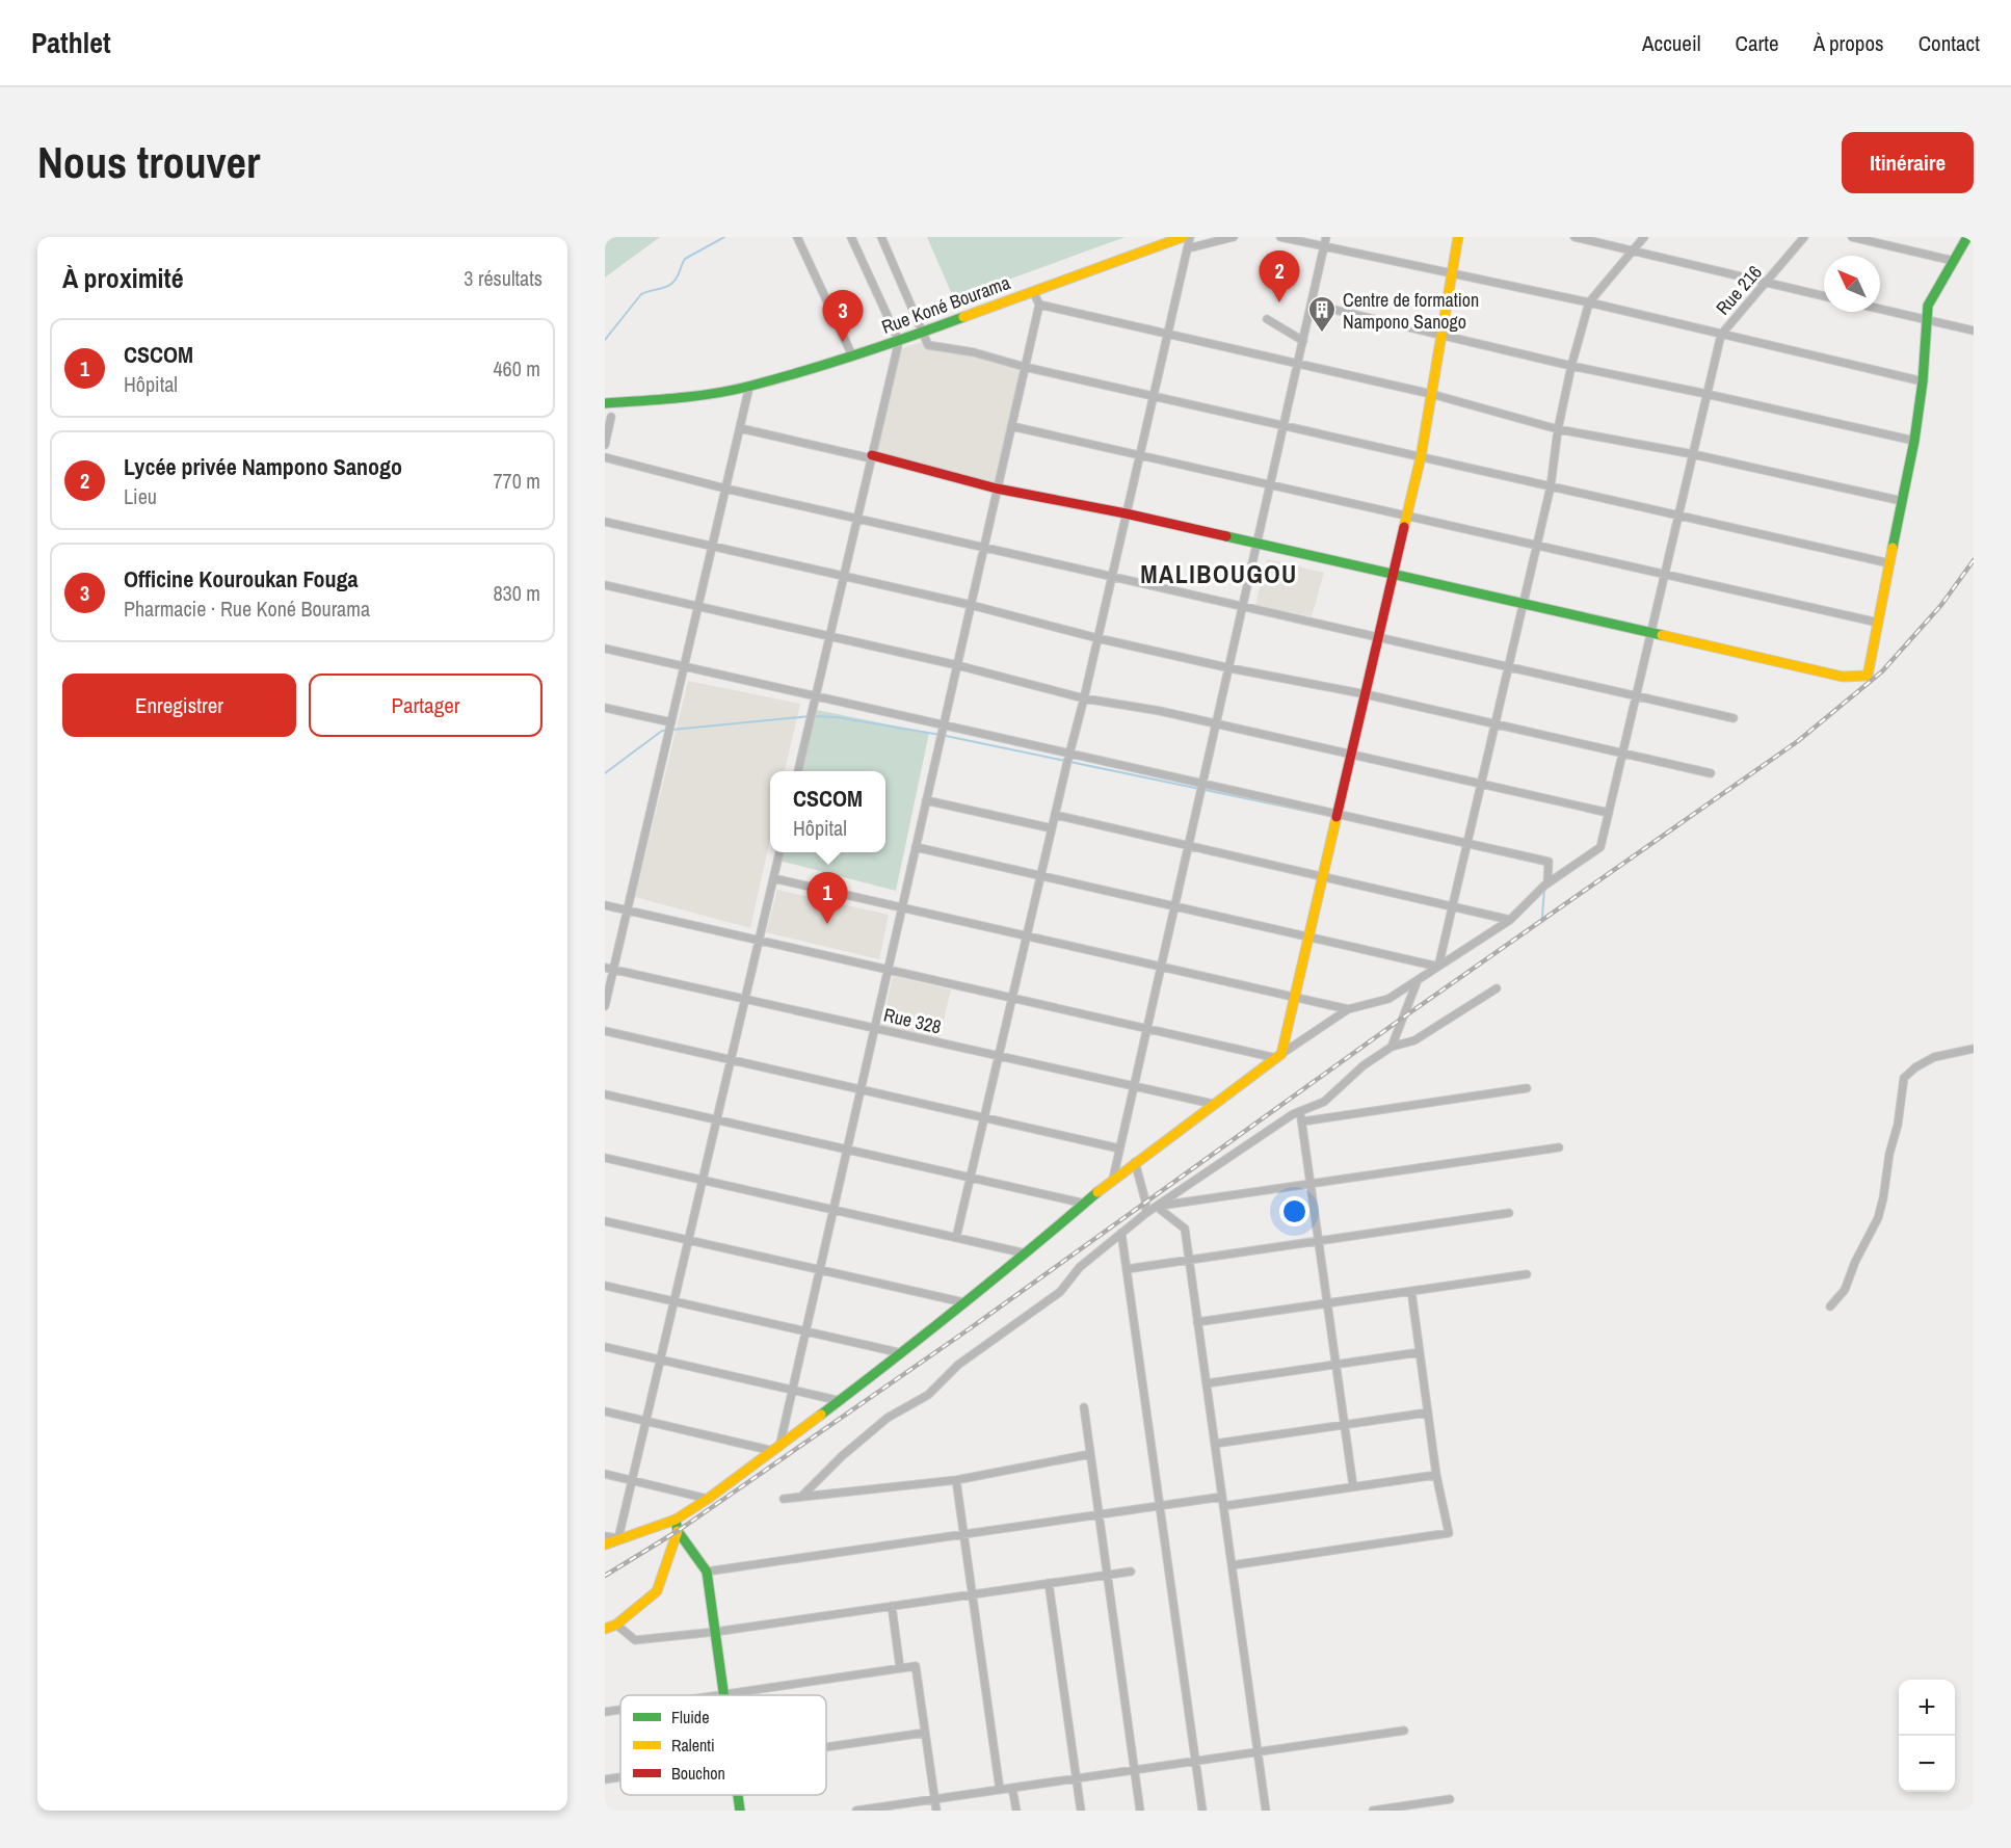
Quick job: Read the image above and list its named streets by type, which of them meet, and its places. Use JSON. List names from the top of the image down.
{
  "streets": {
    "main road": ["Rue Koné Bourama"],
    "street": ["Rue 216", "Rue 328"]
  },
  "districts": ["MALIBOUGOU"],
  "places": {
    "building": ["Centre de formation Nampono Sanogo"]
  },
  "legend": ["Fluide", "Ralenti", "Bouchon"],
  "north": "top left",
  "page": {
    "header": "Pathlet",
    "nav": [
      "Accueil",
      "Carte",
      "À propos",
      "Contact"
    ],
    "buttons": [
      "Itinéraire",
      ["Enregistrer", "Partager"]
    ],
    "title": "Nous trouver",
    "heading": ["À proximité", "3 résultats"],
    "pins": ["2", "3", "1"],
    "list": [
      {
        "mark": "1",
        "name": "CSCOM",
        "note": "Hôpital",
        "value": "460 m"
      },
      {
        "mark": "2",
        "name": "Lycée privée Nampono Sanogo",
        "note": "Lieu",
        "value": "770 m"
      },
      {
        "mark": "3",
        "name": "Officine Kouroukan Fouga",
        "note": "Pharmacie · Rue Koné Bourama",
        "value": "830 m"
      }
    ],
    "popup": ["CSCOM", "Hôpital"],
    "map_buttons": ["+", "−"]
  }
}
